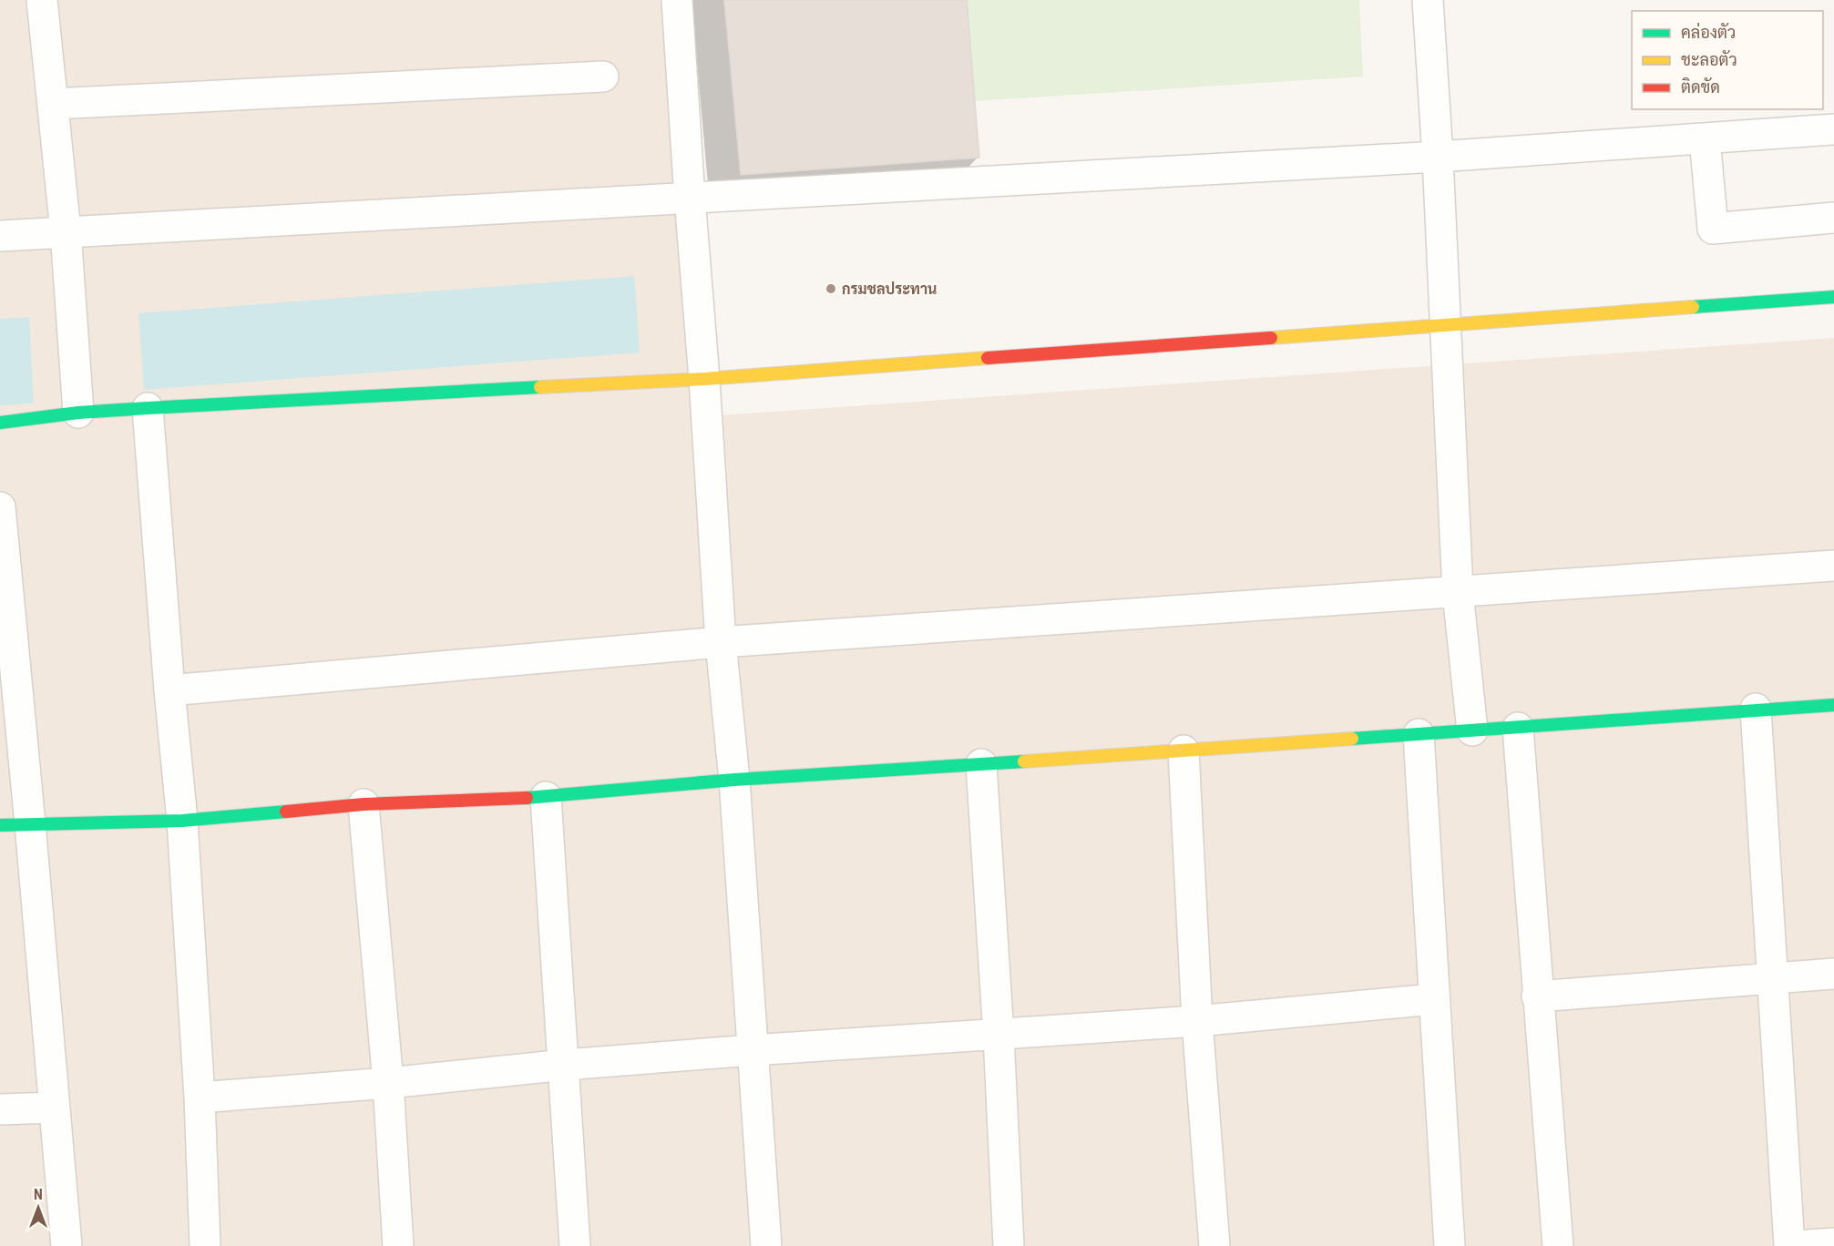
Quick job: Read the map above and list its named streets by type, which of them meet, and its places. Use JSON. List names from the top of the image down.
{
  "places": ["กรมชลประทาน"],
  "legend": ["คล่องตัว", "ชะลอตัว", "ติดขัด"],
  "north": "top"
}
